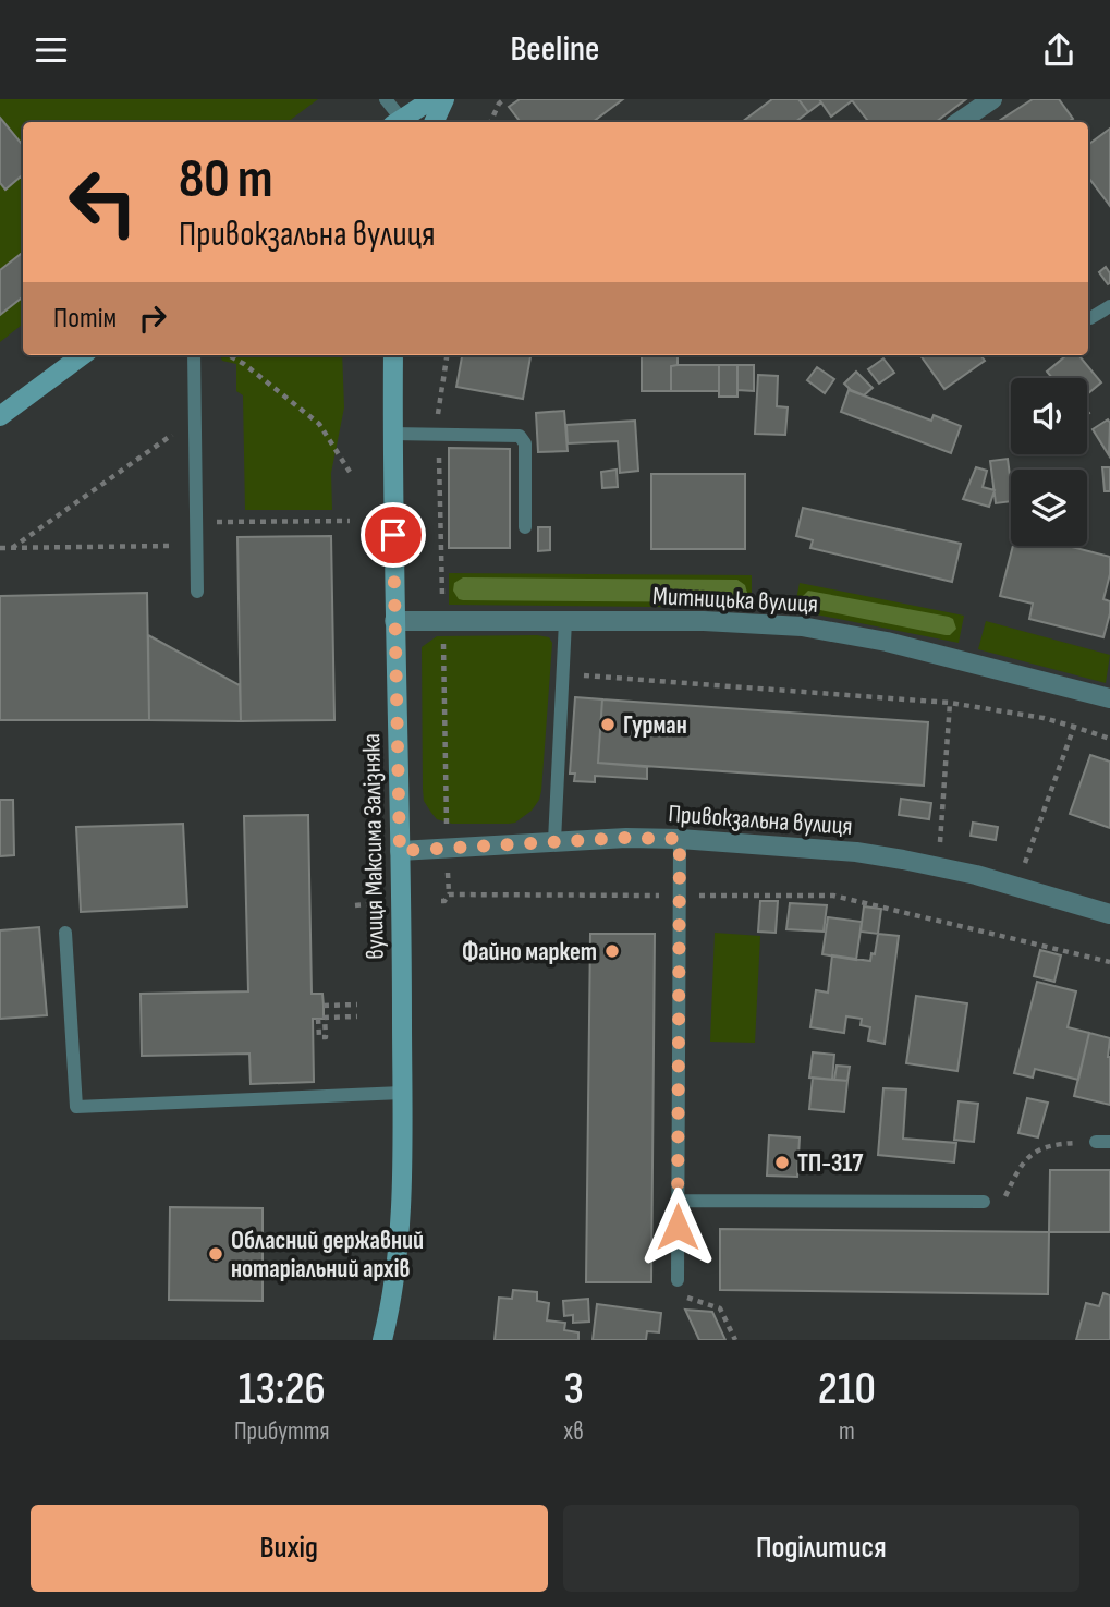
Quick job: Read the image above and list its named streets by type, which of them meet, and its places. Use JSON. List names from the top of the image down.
{
  "streets": {
    "main road": ["вулиця Максима Залізняка"],
    "street": ["Митницька вулиця", "Привокзальна вулиця"]
  },
  "crossings": [
    ["Митницька вулиця", "вулиця Максима Залізняка"],
    ["Привокзальна вулиця", "вулиця Максима Залізняка"]
  ],
  "places": [
    "Гурман",
    "Файно маркет",
    "ТП-317",
    "Обласний державний нотаріальний архів"
  ],
  "page": {
    "header": "Beeline",
    "turn": ["80 m", "Привокзальна вулиця"],
    "then": "Потім",
    "eta": [
      "13:26",
      "Прибуття",
      "3",
      "хв",
      "210",
      "m"
    ],
    "buttons": ["Вихід", "Поділитися"]
  }
}
